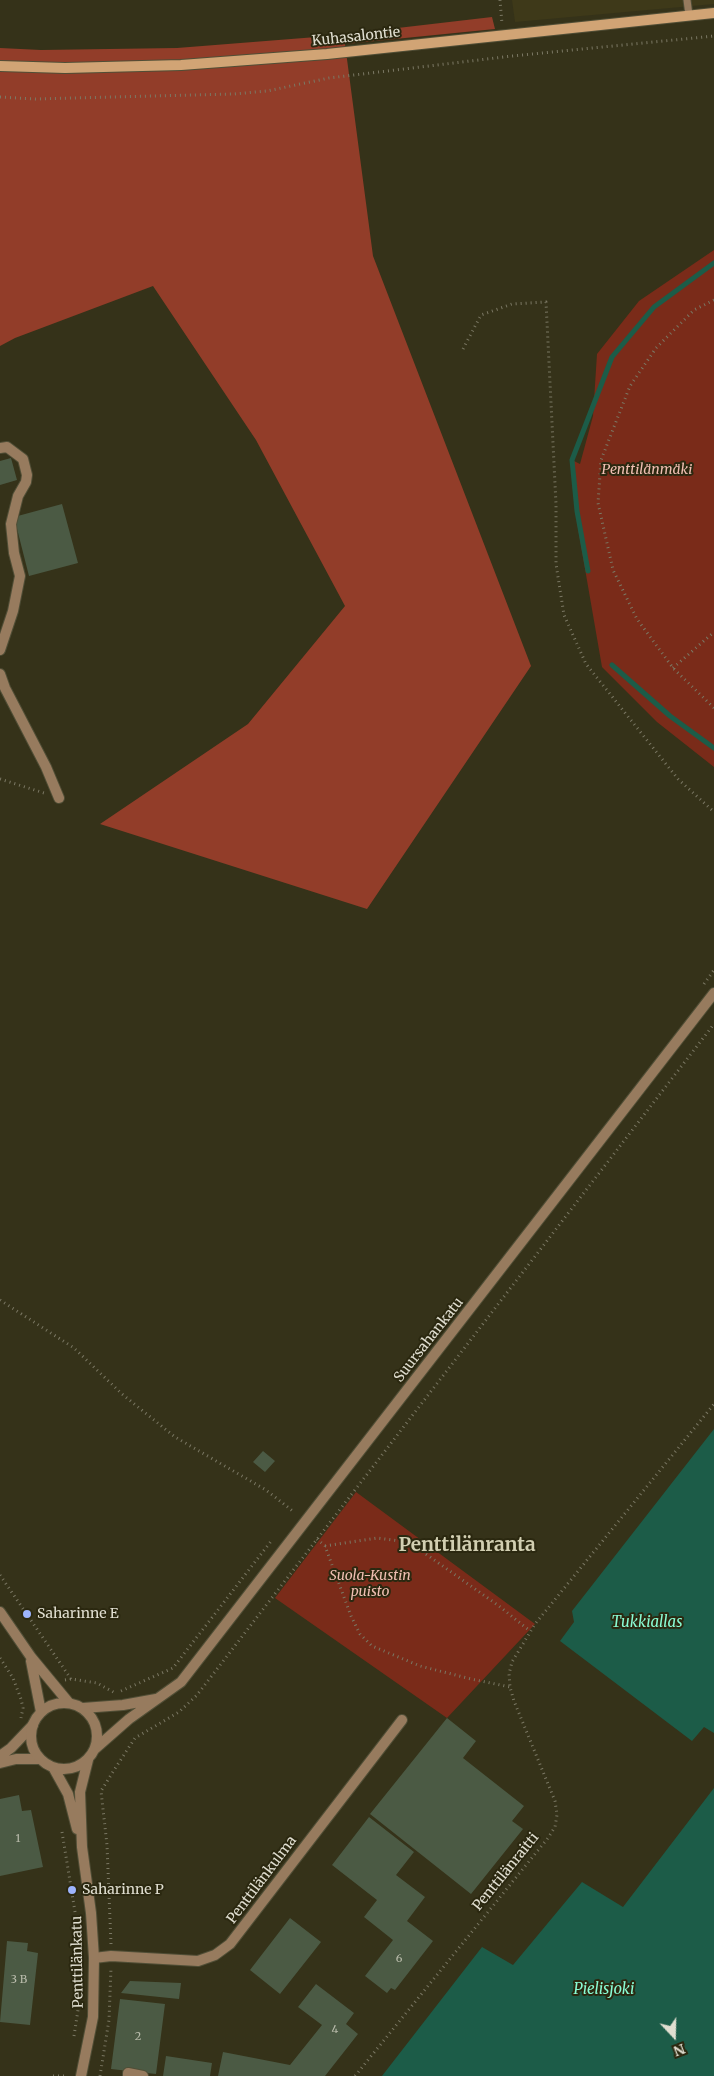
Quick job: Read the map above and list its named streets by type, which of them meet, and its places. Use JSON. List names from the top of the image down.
{
  "streets": {
    "main road": ["Kuhasalontie"],
    "street": ["Suursahankatu", "Penttilänkulma", "Penttilänkatu"],
    "path": ["Penttilänraitti"]
  },
  "crossings": [
    ["Suursahankatu", "Penttilänkatu"],
    ["Penttilänkulma", "Penttilänkatu"]
  ],
  "districts": ["Penttilänranta"],
  "water": ["Tukkiallas", "Pielisjoki"],
  "parks": ["Penttilänmäki", "Suola-Kustin puisto"],
  "places": ["Saharinne E", "Saharinne P"],
  "house_numbers": [
    "1",
    "6",
    "3 B",
    "4",
    "2"
  ],
  "north": "bottom"
}
